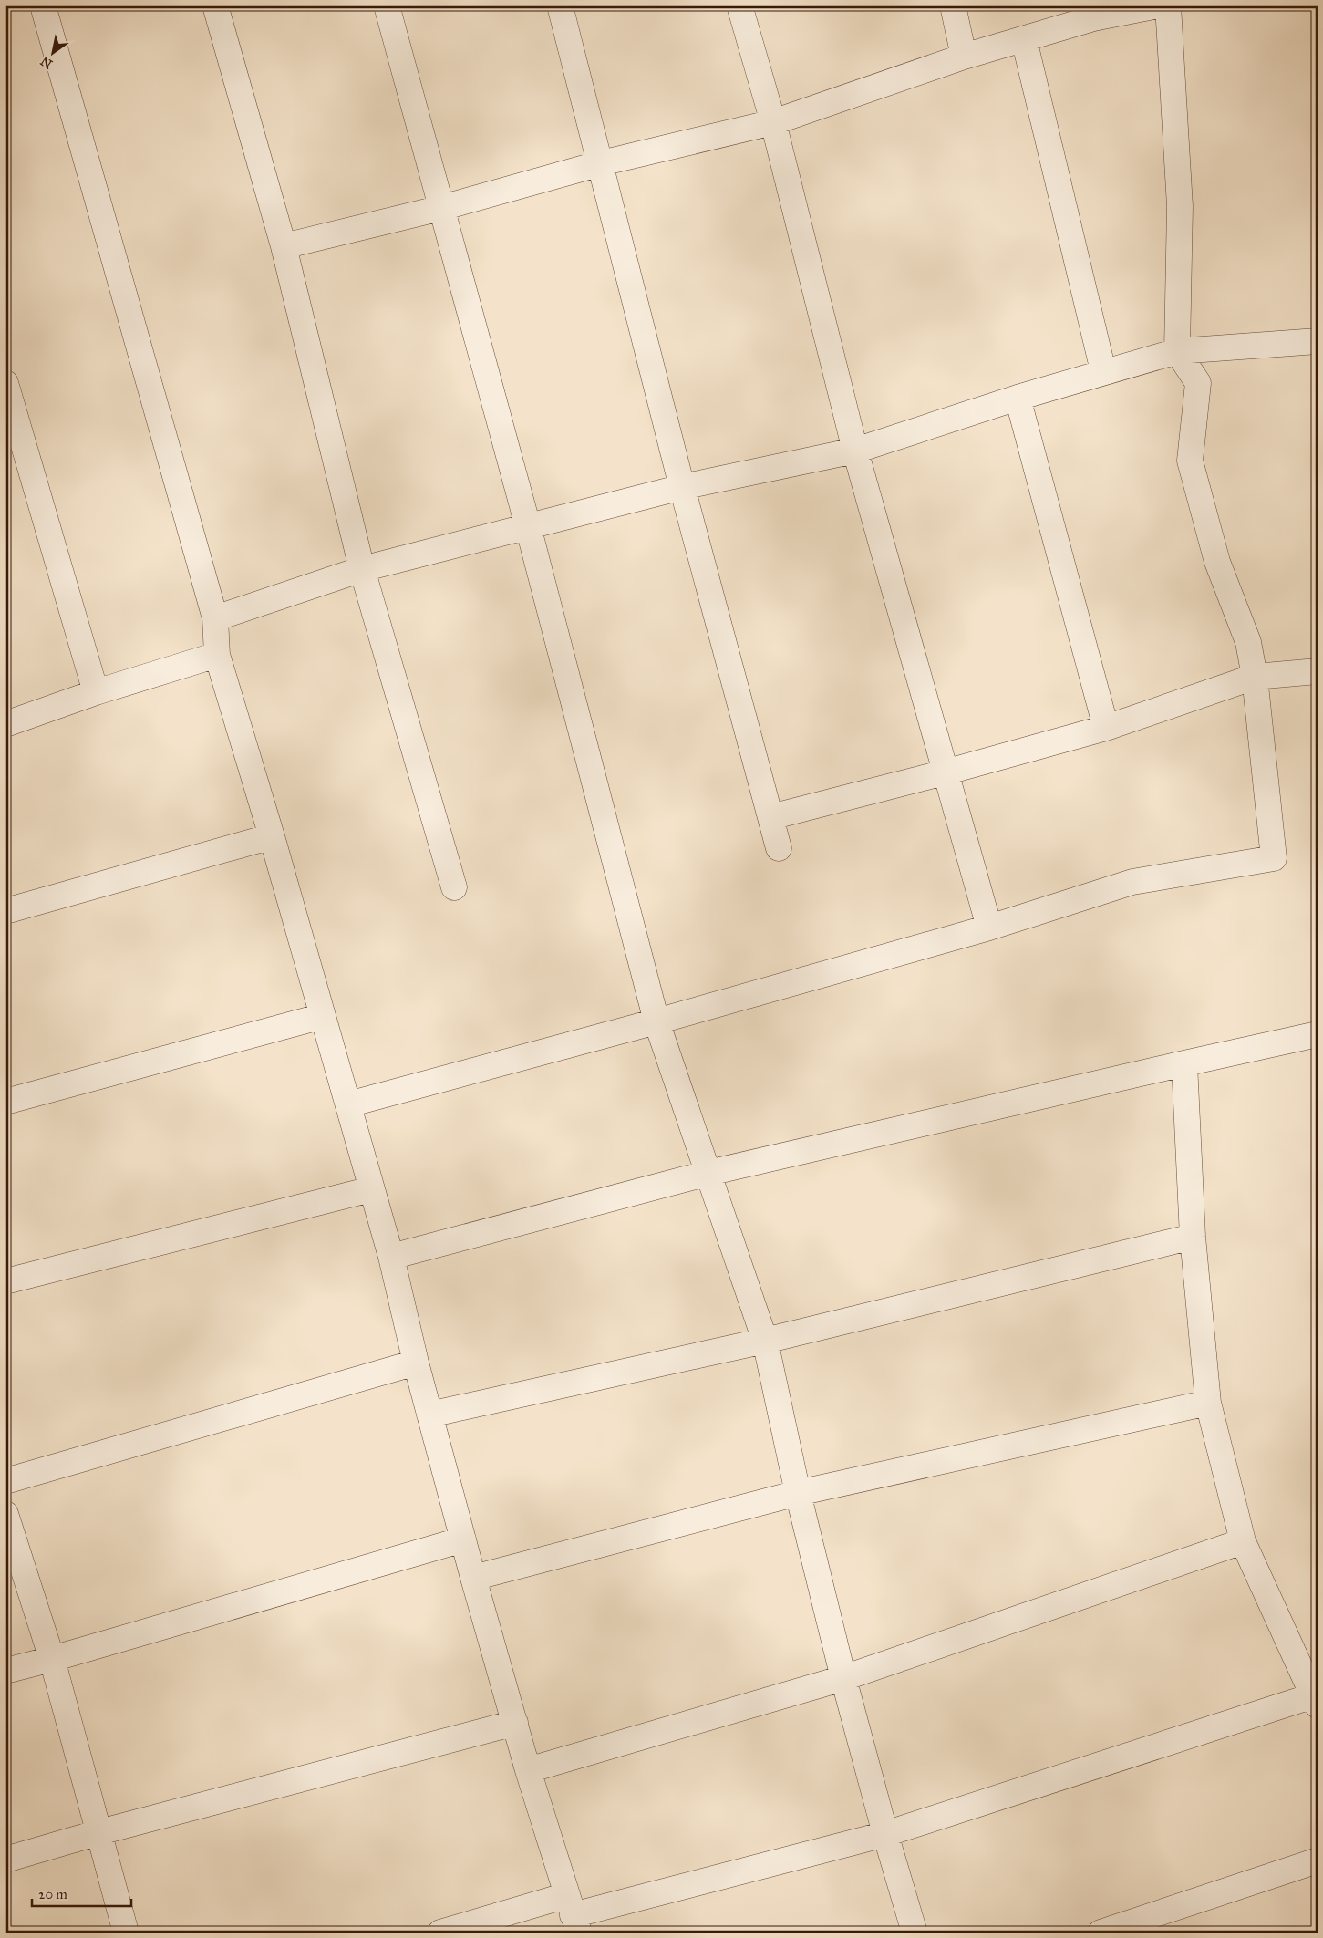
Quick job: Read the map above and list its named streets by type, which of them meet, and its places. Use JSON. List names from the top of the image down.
{
  "scale_bar": "20 m",
  "north": "bottom left"
}
